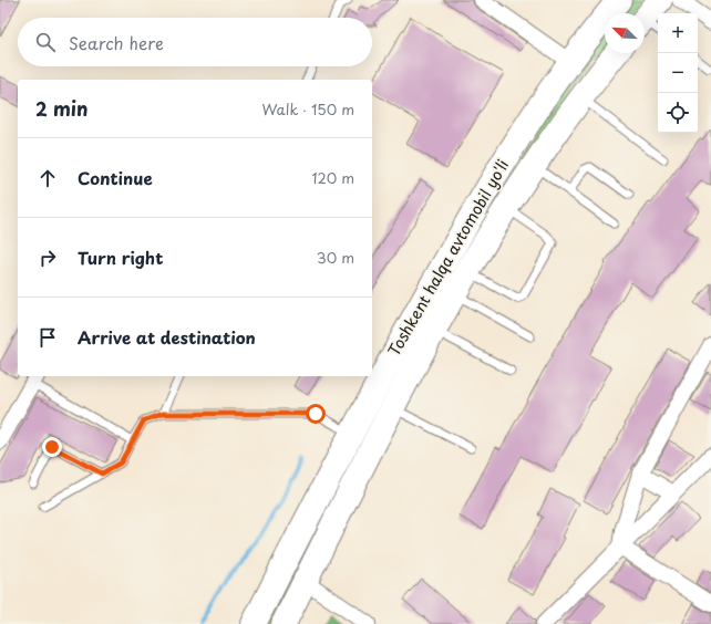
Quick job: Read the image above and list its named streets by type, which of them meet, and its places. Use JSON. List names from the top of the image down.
{
  "streets": {
    "highway": ["Toshkent halqa avtomobil yo'li"]
  },
  "north": "top left",
  "page": {
    "map_buttons": ["+", "−"],
    "search": "Search here",
    "heading": ["2 min", "Walk · 150 m"],
    "list": [
      ["Continue", "120 m"],
      ["Turn right", "30 m"],
      "Arrive at destination"
    ]
  }
}
